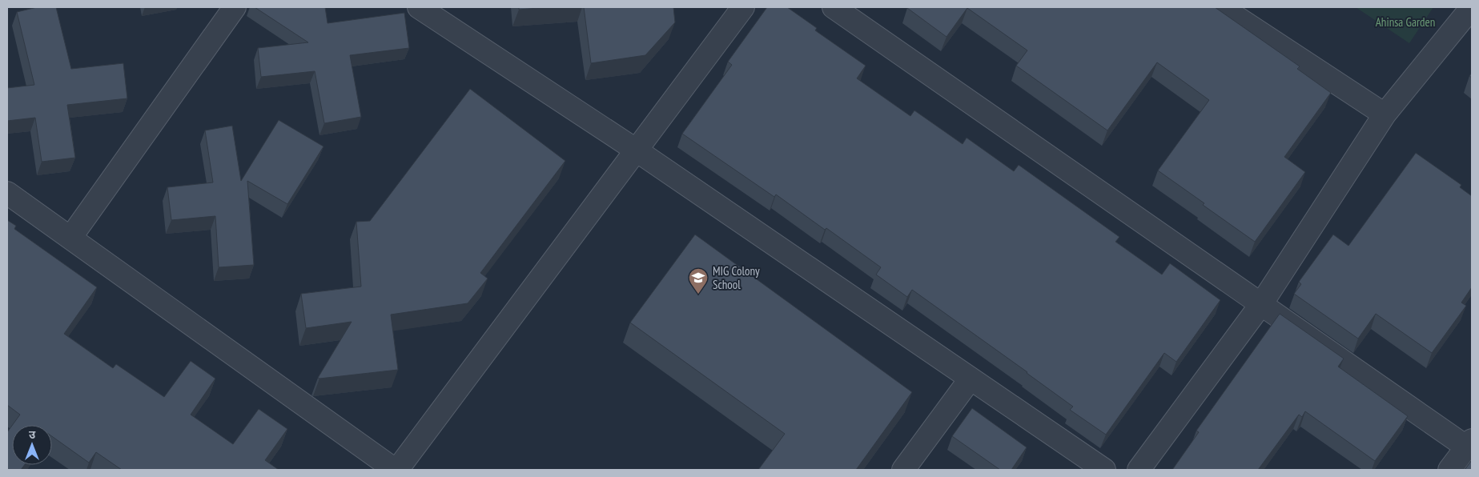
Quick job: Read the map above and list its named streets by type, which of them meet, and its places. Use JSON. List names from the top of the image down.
{
  "parks": ["Ahinsa Garden"],
  "places": {
    "school or university": ["MIG Colony School"]
  },
  "north": "top"
}
